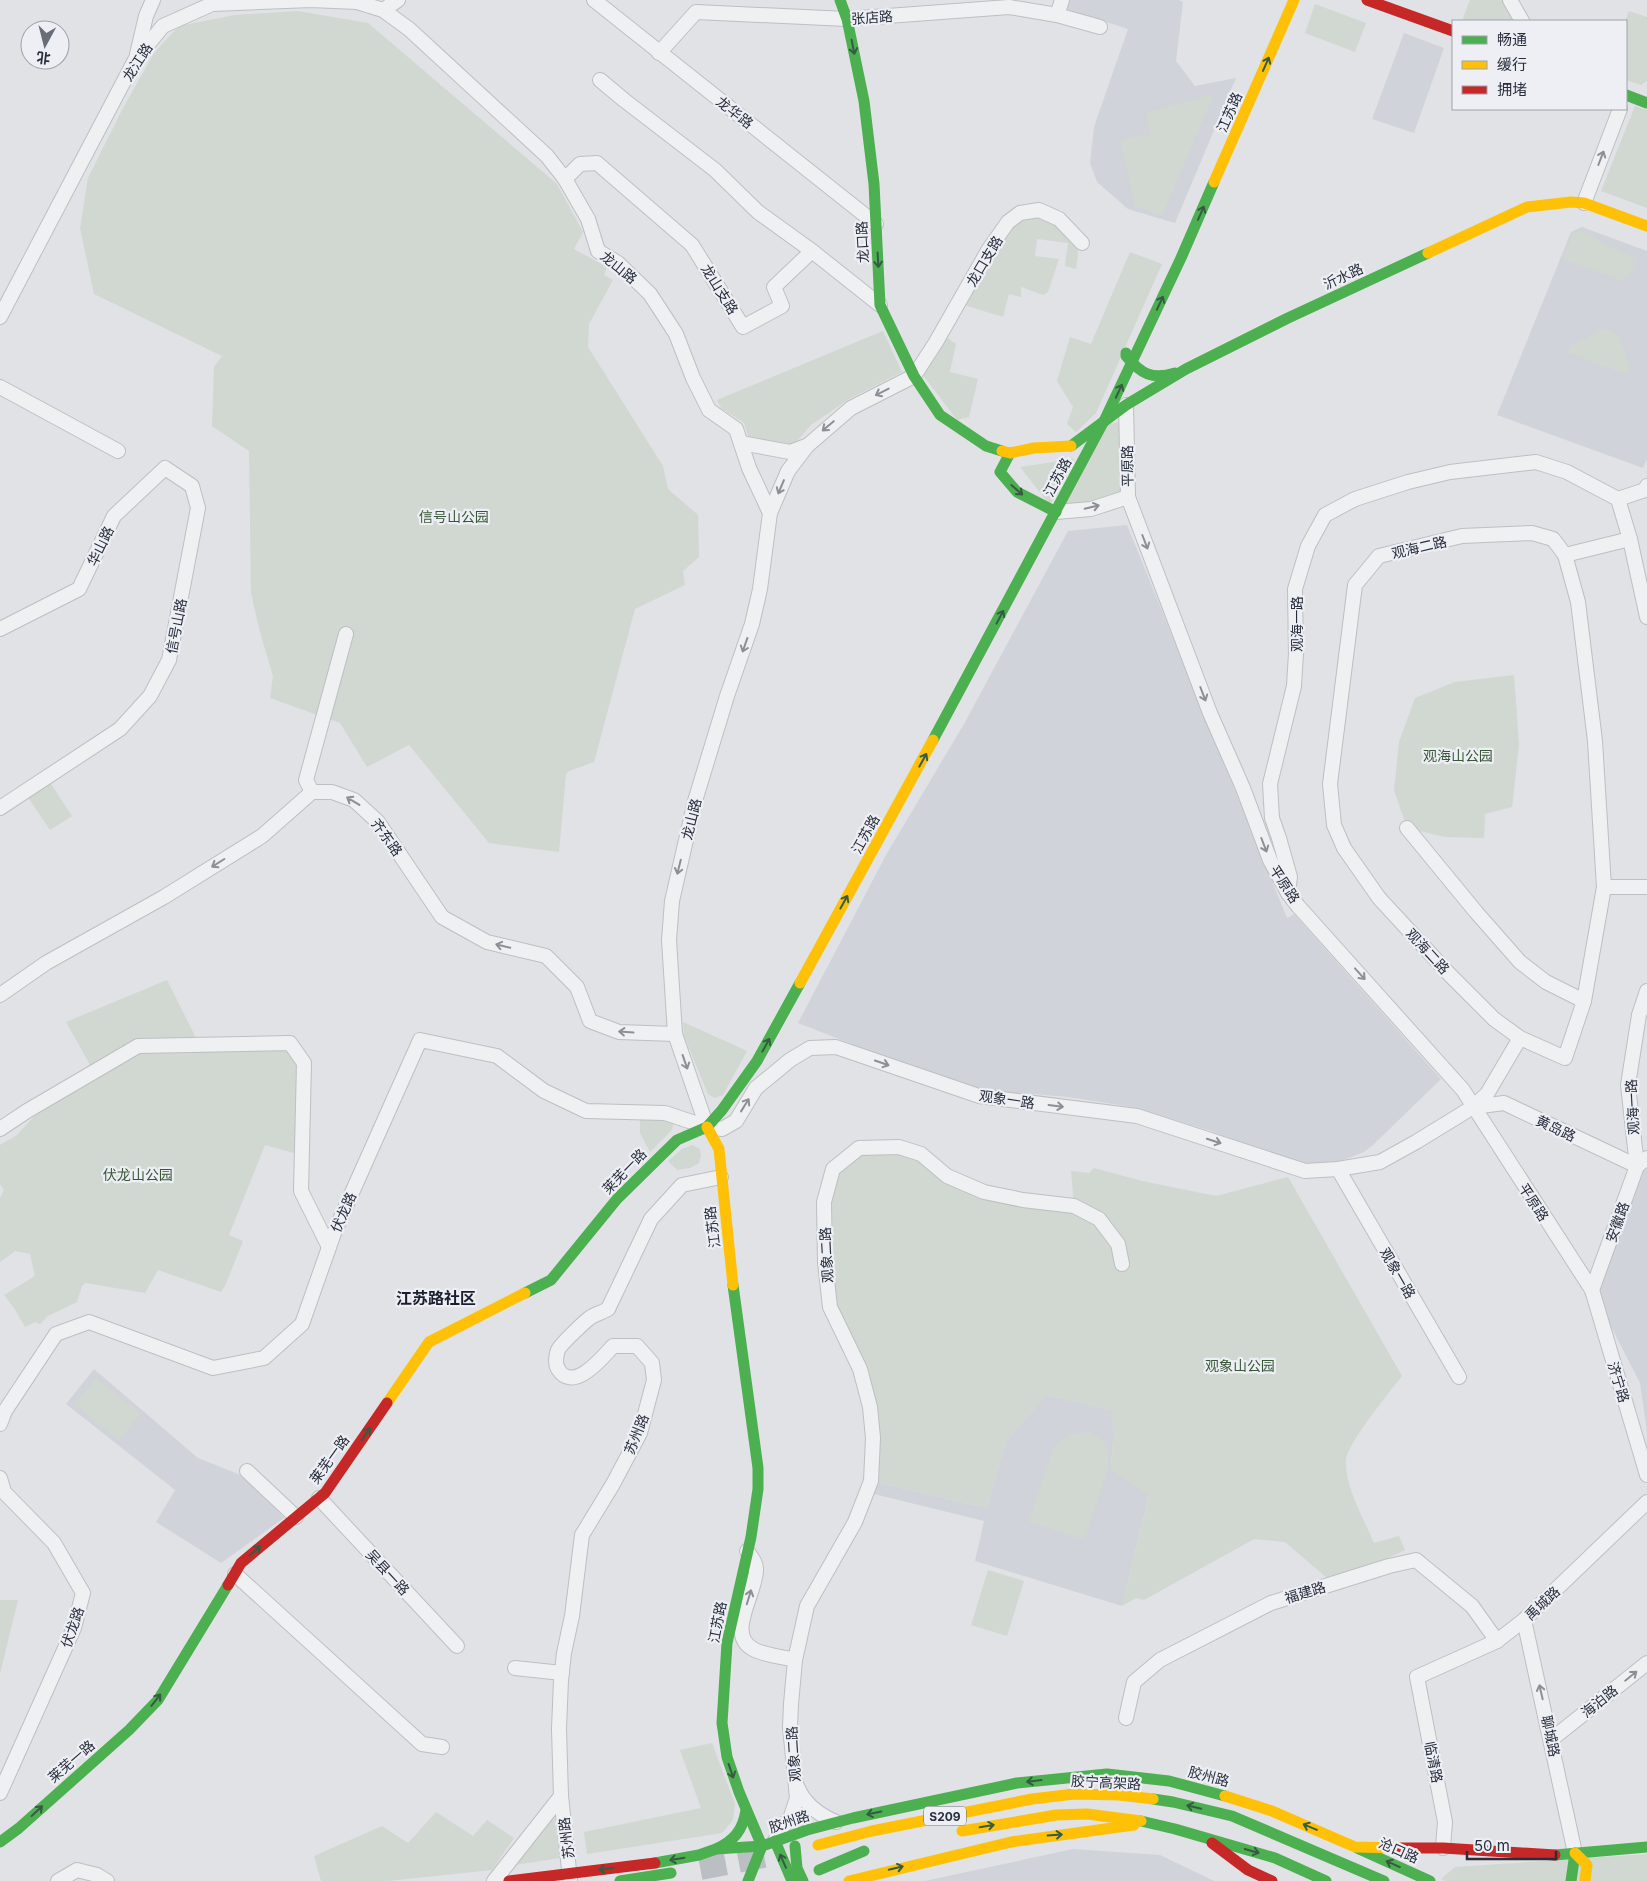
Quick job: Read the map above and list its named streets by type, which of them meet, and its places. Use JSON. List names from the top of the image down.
{
  "streets": {
    "main road": [
      "江苏路",
      "龙口路",
      "沂水路",
      "莱芜一路",
      "聊城路",
      "胶州路",
      "胶宁高架路",
      "S209",
      "沧口路"
    ],
    "street": [
      "张店路",
      "龙江路",
      "龙华路",
      "龙口支路",
      "龙山路",
      "龙山支路",
      "平原路",
      "华山路",
      "观海二路",
      "观海一路",
      "信号山路",
      "齐东路",
      "观象一路",
      "黄岛路",
      "伏龙路",
      "安徽路",
      "观象二路",
      "济宁路",
      "苏州路",
      "吴县一路",
      "福建路",
      "禹城路",
      "海泊路",
      "临清路"
    ]
  },
  "crossings": [
    ["张店路", "龙华路"],
    ["张店路", "龙口路"],
    ["龙江路", "龙山路"],
    ["龙华路", "龙口路"],
    ["江苏路", "龙口路"],
    ["江苏路", "龙山路"],
    ["江苏路", "沂水路"],
    ["江苏路", "观象一路"],
    ["江苏路", "莱芜一路"],
    ["江苏路", "伏龙路"],
    ["江苏路", "观象二路"],
    ["江苏路", "苏州路"],
    ["江苏路", "胶州路"],
    ["龙口路", "龙口支路"],
    ["龙口路", "龙山路"],
    ["龙口路", "沂水路"],
    ["龙口支路", "龙山路"],
    ["龙山路", "龙山支路"],
    ["龙山路", "齐东路"],
    ["龙山路", "观象一路"],
    ["龙山路", "莱芜一路"],
    ["龙山路", "伏龙路"],
    ["沂水路", "平原路"],
    ["平原路", "观海一路"],
    ["平原路", "观象一路"],
    ["平原路", "黄岛路"],
    ["平原路", "安徽路"],
    ["平原路", "济宁路"],
    ["华山路", "信号山路"],
    ["观海一路", "黄岛路"],
    ["观海一路", "安徽路"],
    ["观象一路", "黄岛路"],
    ["观象一路", "莱芜一路"],
    ["观象一路", "伏龙路"],
    ["黄岛路", "安徽路"],
    ["莱芜一路", "伏龙路"],
    ["莱芜一路", "吴县一路"],
    ["安徽路", "济宁路"],
    ["观象二路", "胶州路"],
    ["福建路", "禹城路"],
    ["禹城路", "聊城路"],
    ["禹城路", "临清路"],
    ["海泊路", "聊城路"],
    ["聊城路", "胶州路"],
    ["临清路", "胶州路"],
    ["胶州路", "沧口路"]
  ],
  "one_way": [
    "江苏路",
    "龙口路",
    "龙山路",
    "平原路",
    "齐东路",
    "观象一路",
    "莱芜一路",
    "海泊路",
    "聊城路",
    "沧口路"
  ],
  "districts": ["江苏路社区"],
  "parks": [
    "信号山公园",
    "观海山公园",
    "伏龙山公园",
    "观象山公园"
  ],
  "legend": ["畅通", "缓行", "拥堵"],
  "scale_bar": "50 m",
  "north": "bottom"
}
